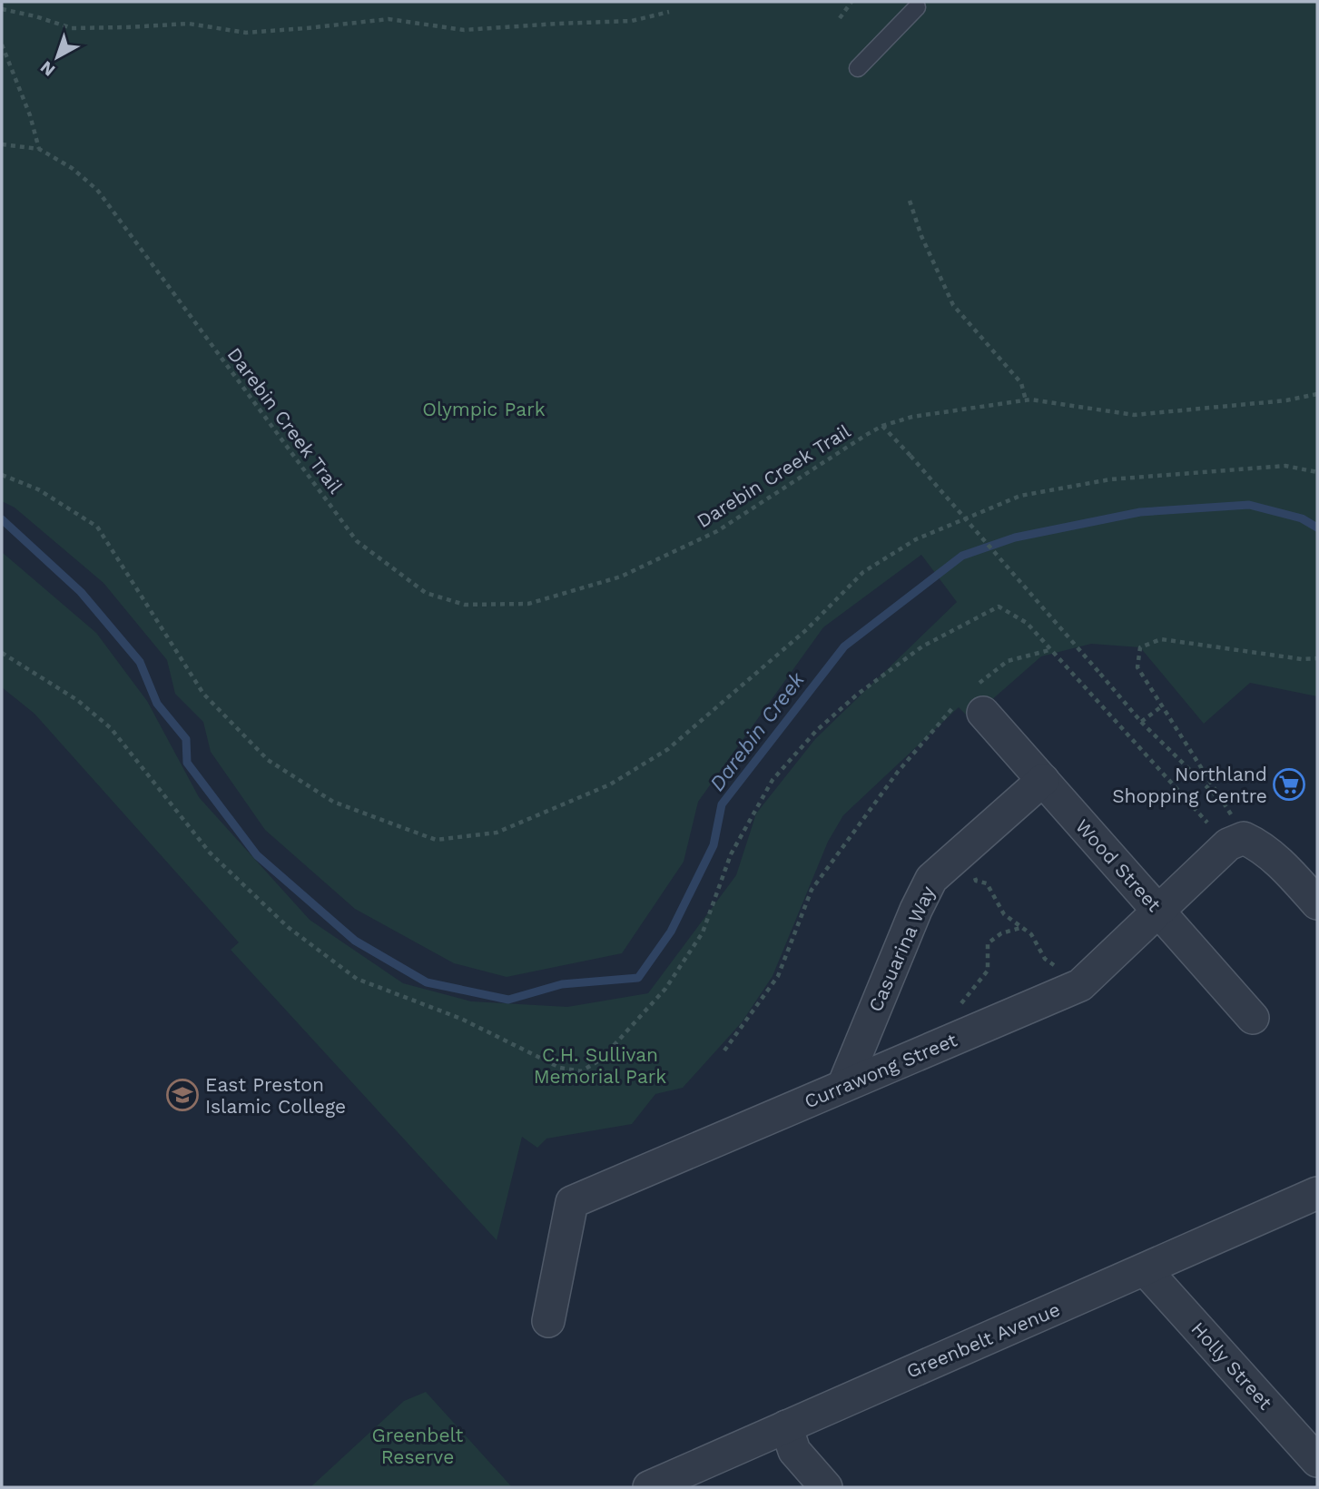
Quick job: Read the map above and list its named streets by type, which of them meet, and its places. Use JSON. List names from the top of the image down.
{
  "streets": {
    "street": [
      "Wood Street",
      "Casuarina Way",
      "Currawong Street",
      "Greenbelt Avenue",
      "Holly Street"
    ],
    "path": ["Darebin Creek Trail"]
  },
  "crossings": [
    ["Wood Street", "Casuarina Way"],
    ["Wood Street", "Currawong Street"],
    ["Casuarina Way", "Currawong Street"],
    ["Greenbelt Avenue", "Holly Street"]
  ],
  "water": ["Darebin Creek"],
  "parks": ["Olympic Park", "C.H. Sullivan Memorial Park", "Greenbelt Reserve"],
  "places": {
    "supermarket": ["Northland Shopping Centre"],
    "school or university": ["East Preston Islamic College"]
  },
  "north": "bottom left"
}
